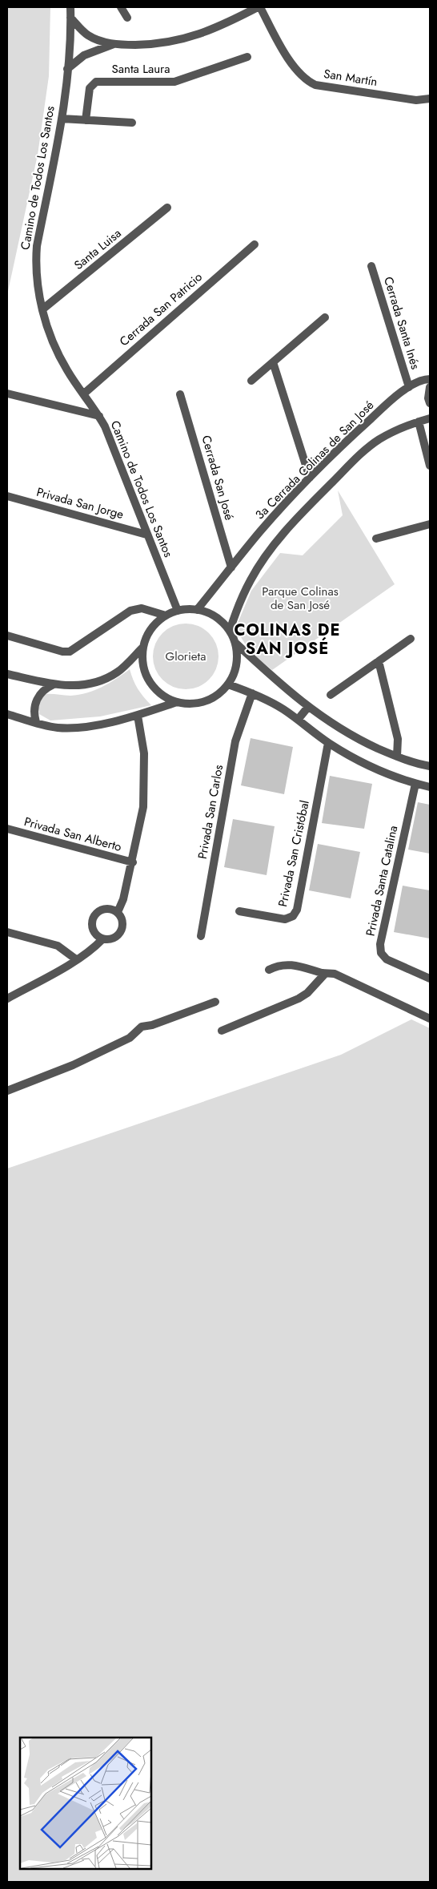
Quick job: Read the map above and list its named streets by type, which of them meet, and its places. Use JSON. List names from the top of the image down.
{
  "streets": {
    "street": [
      "Santa Laura",
      "San Martín",
      "Camino de Todos Los Santos",
      "Santa Luisa",
      "Cerrada San Patricio",
      "Cerrada Santa Inés",
      "3a Cerrada Colinas de San José",
      "Cerrada San José",
      "Privada San Jorge",
      "Privada San Carlos",
      "Privada San Alberto",
      "Privada San Cristóbal",
      "Privada Santa Catalina"
    ]
  },
  "crossings": [
    ["Camino de Todos Los Santos", "Santa Luisa"],
    ["Camino de Todos Los Santos", "Cerrada San Patricio"],
    ["Camino de Todos Los Santos", "3a Cerrada Colinas de San José"],
    ["Camino de Todos Los Santos", "Privada San Jorge"],
    ["Cerrada Santa Inés", "3a Cerrada Colinas de San José"],
    ["3a Cerrada Colinas de San José", "Cerrada San José"]
  ],
  "districts": ["COLINAS DE SAN JOSÉ"],
  "parks": ["Parque Colinas de San José", "Glorieta"]
}
